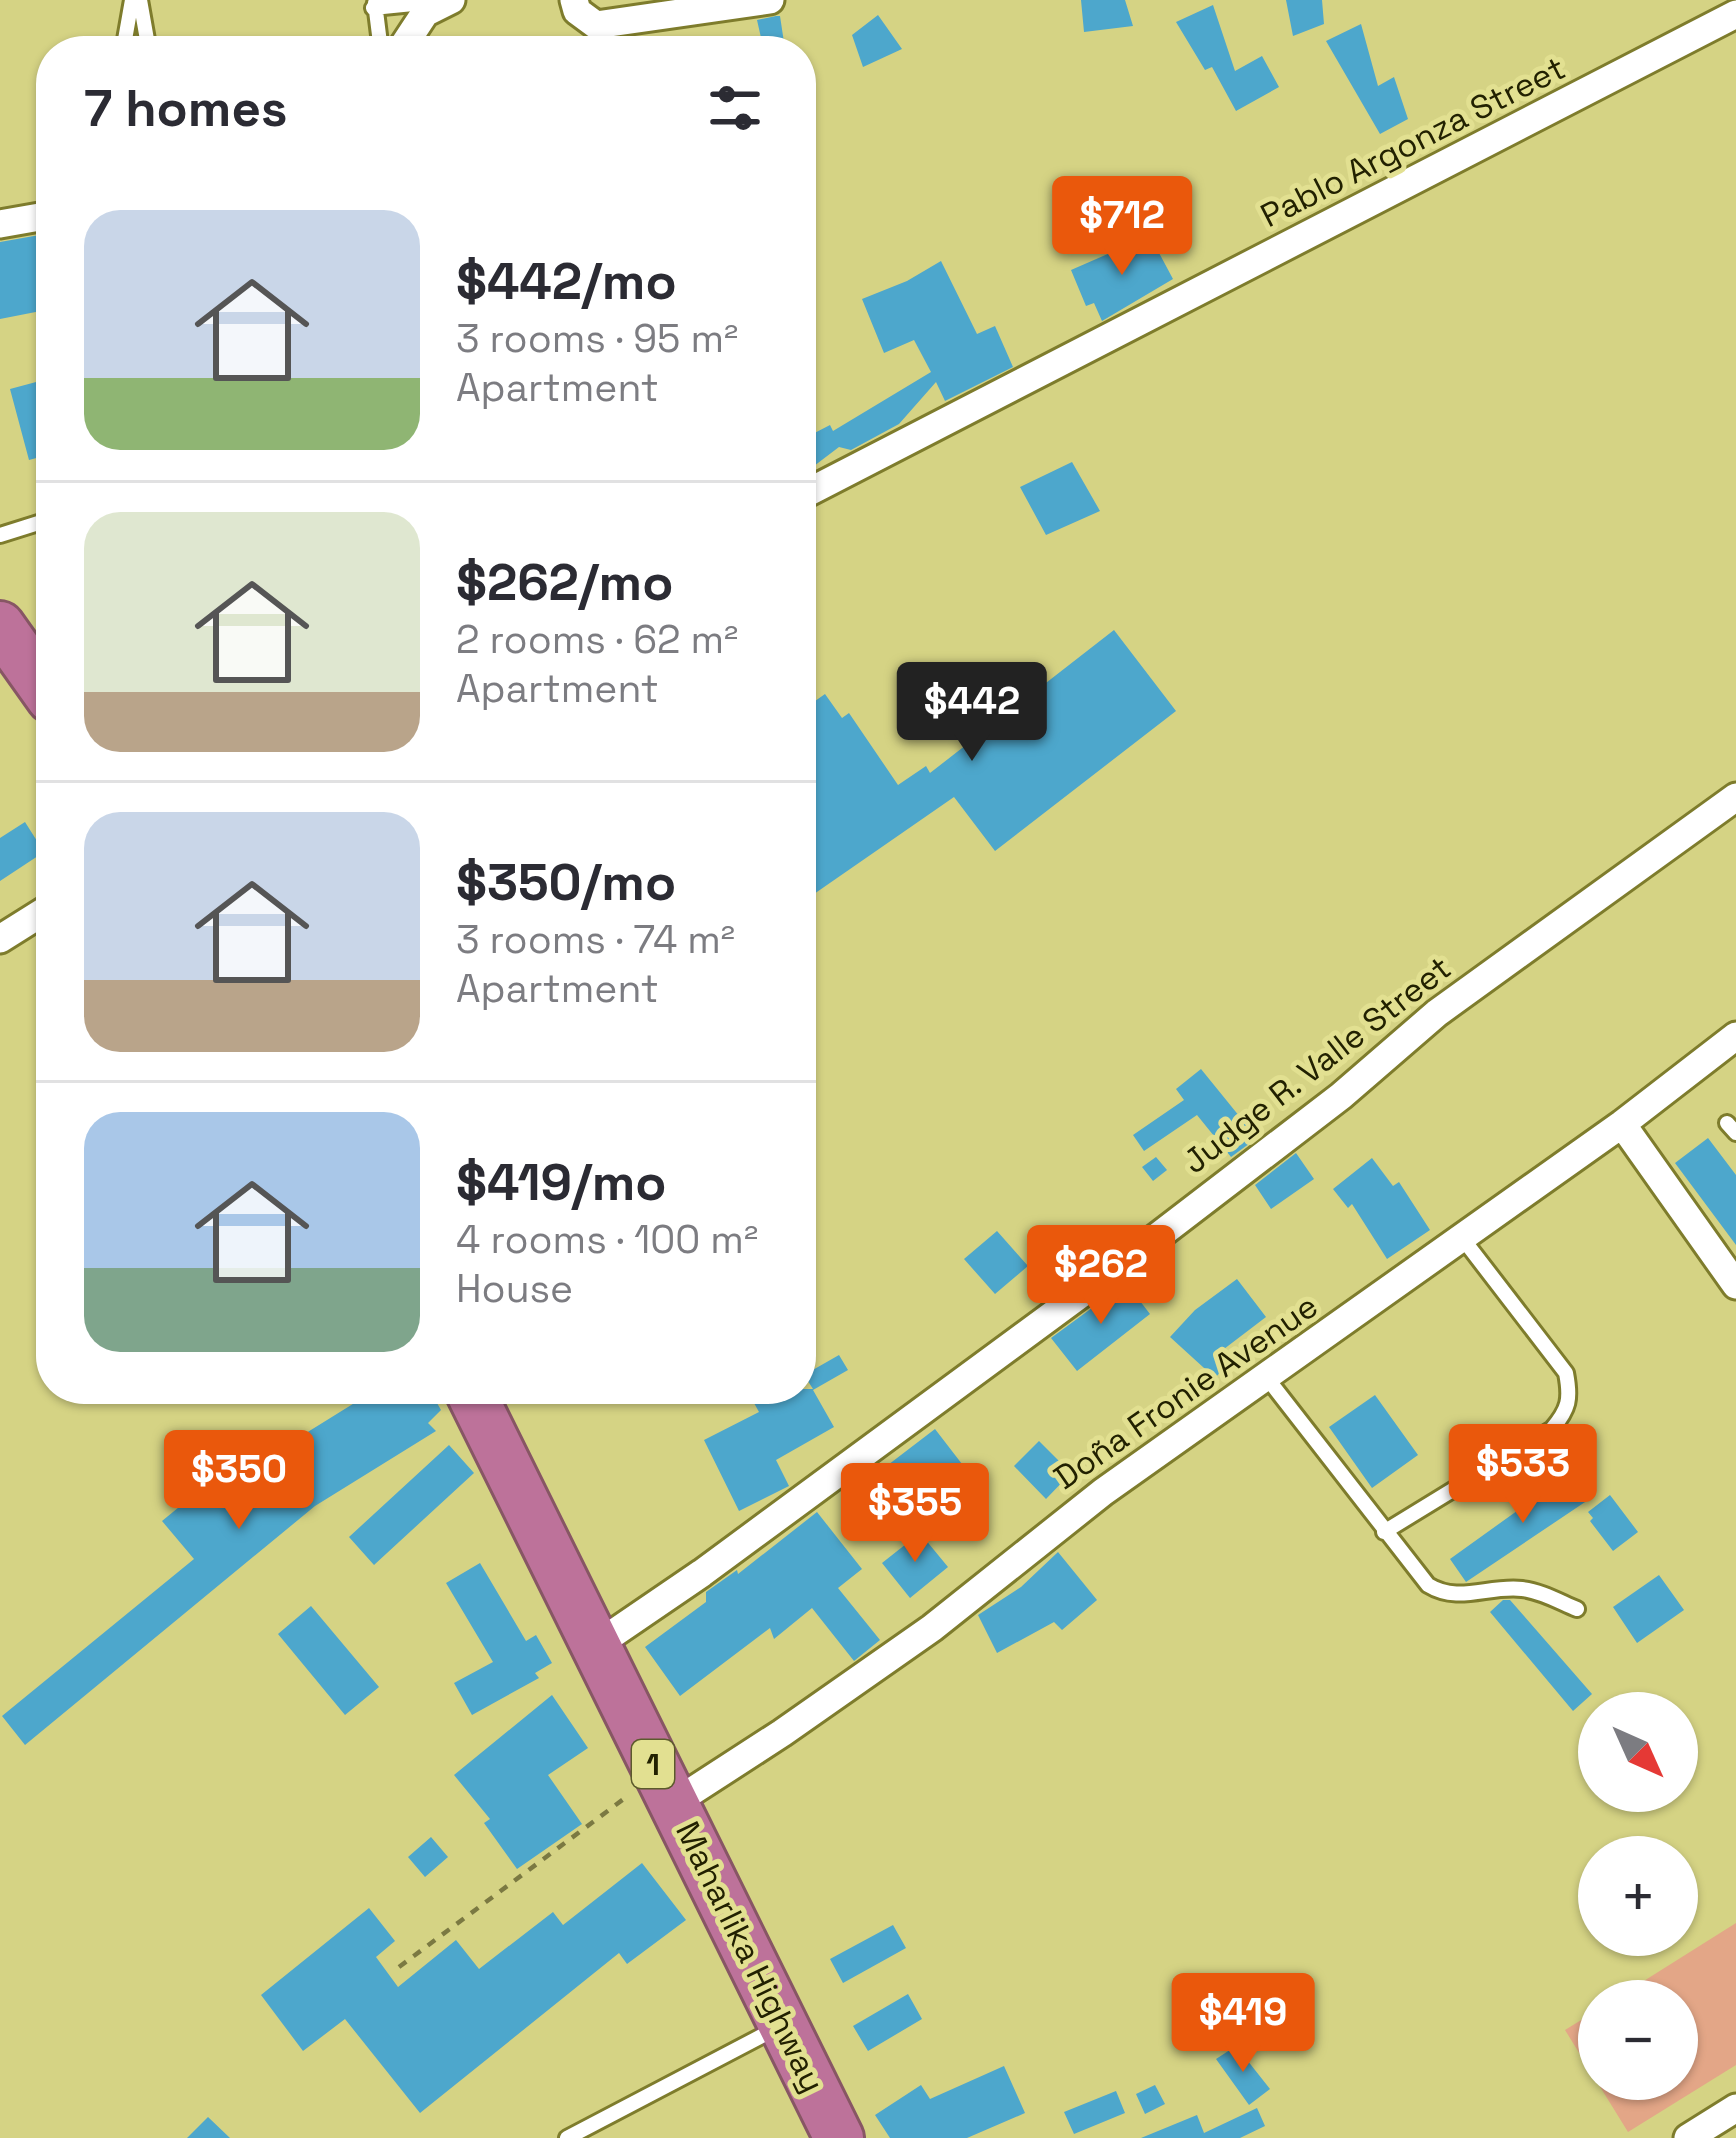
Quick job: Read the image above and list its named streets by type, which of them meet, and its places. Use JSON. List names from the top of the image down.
{
  "streets": {
    "highway": ["1", "Maharlika Highway"],
    "street": ["Pablo Argonza Street", "Judge R. Valle Street", "Doña Fronie Avenue"]
  },
  "crossings": [
    ["Judge R. Valle Street", "Maharlika Highway"],
    ["Doña Fronie Avenue", "Maharlika Highway"]
  ],
  "north": "bottom right",
  "page": {
    "heading": "7 homes",
    "price": [
      "$712",
      "$442",
      "$262",
      "$533",
      "$350",
      "$355",
      "$419"
    ],
    "list": [
      {
        "name": "$442/mo",
        "note": "3 rooms · 95 m² · Apartment"
      },
      {
        "name": "$262/mo",
        "note": "2 rooms · 62 m² · Apartment"
      },
      {
        "name": "$350/mo",
        "note": "3 rooms · 74 m² · Apartment"
      },
      {
        "name": "$419/mo",
        "note": "4 rooms · 100 m² · House"
      }
    ],
    "map_buttons": ["+", "−"]
  }
}
